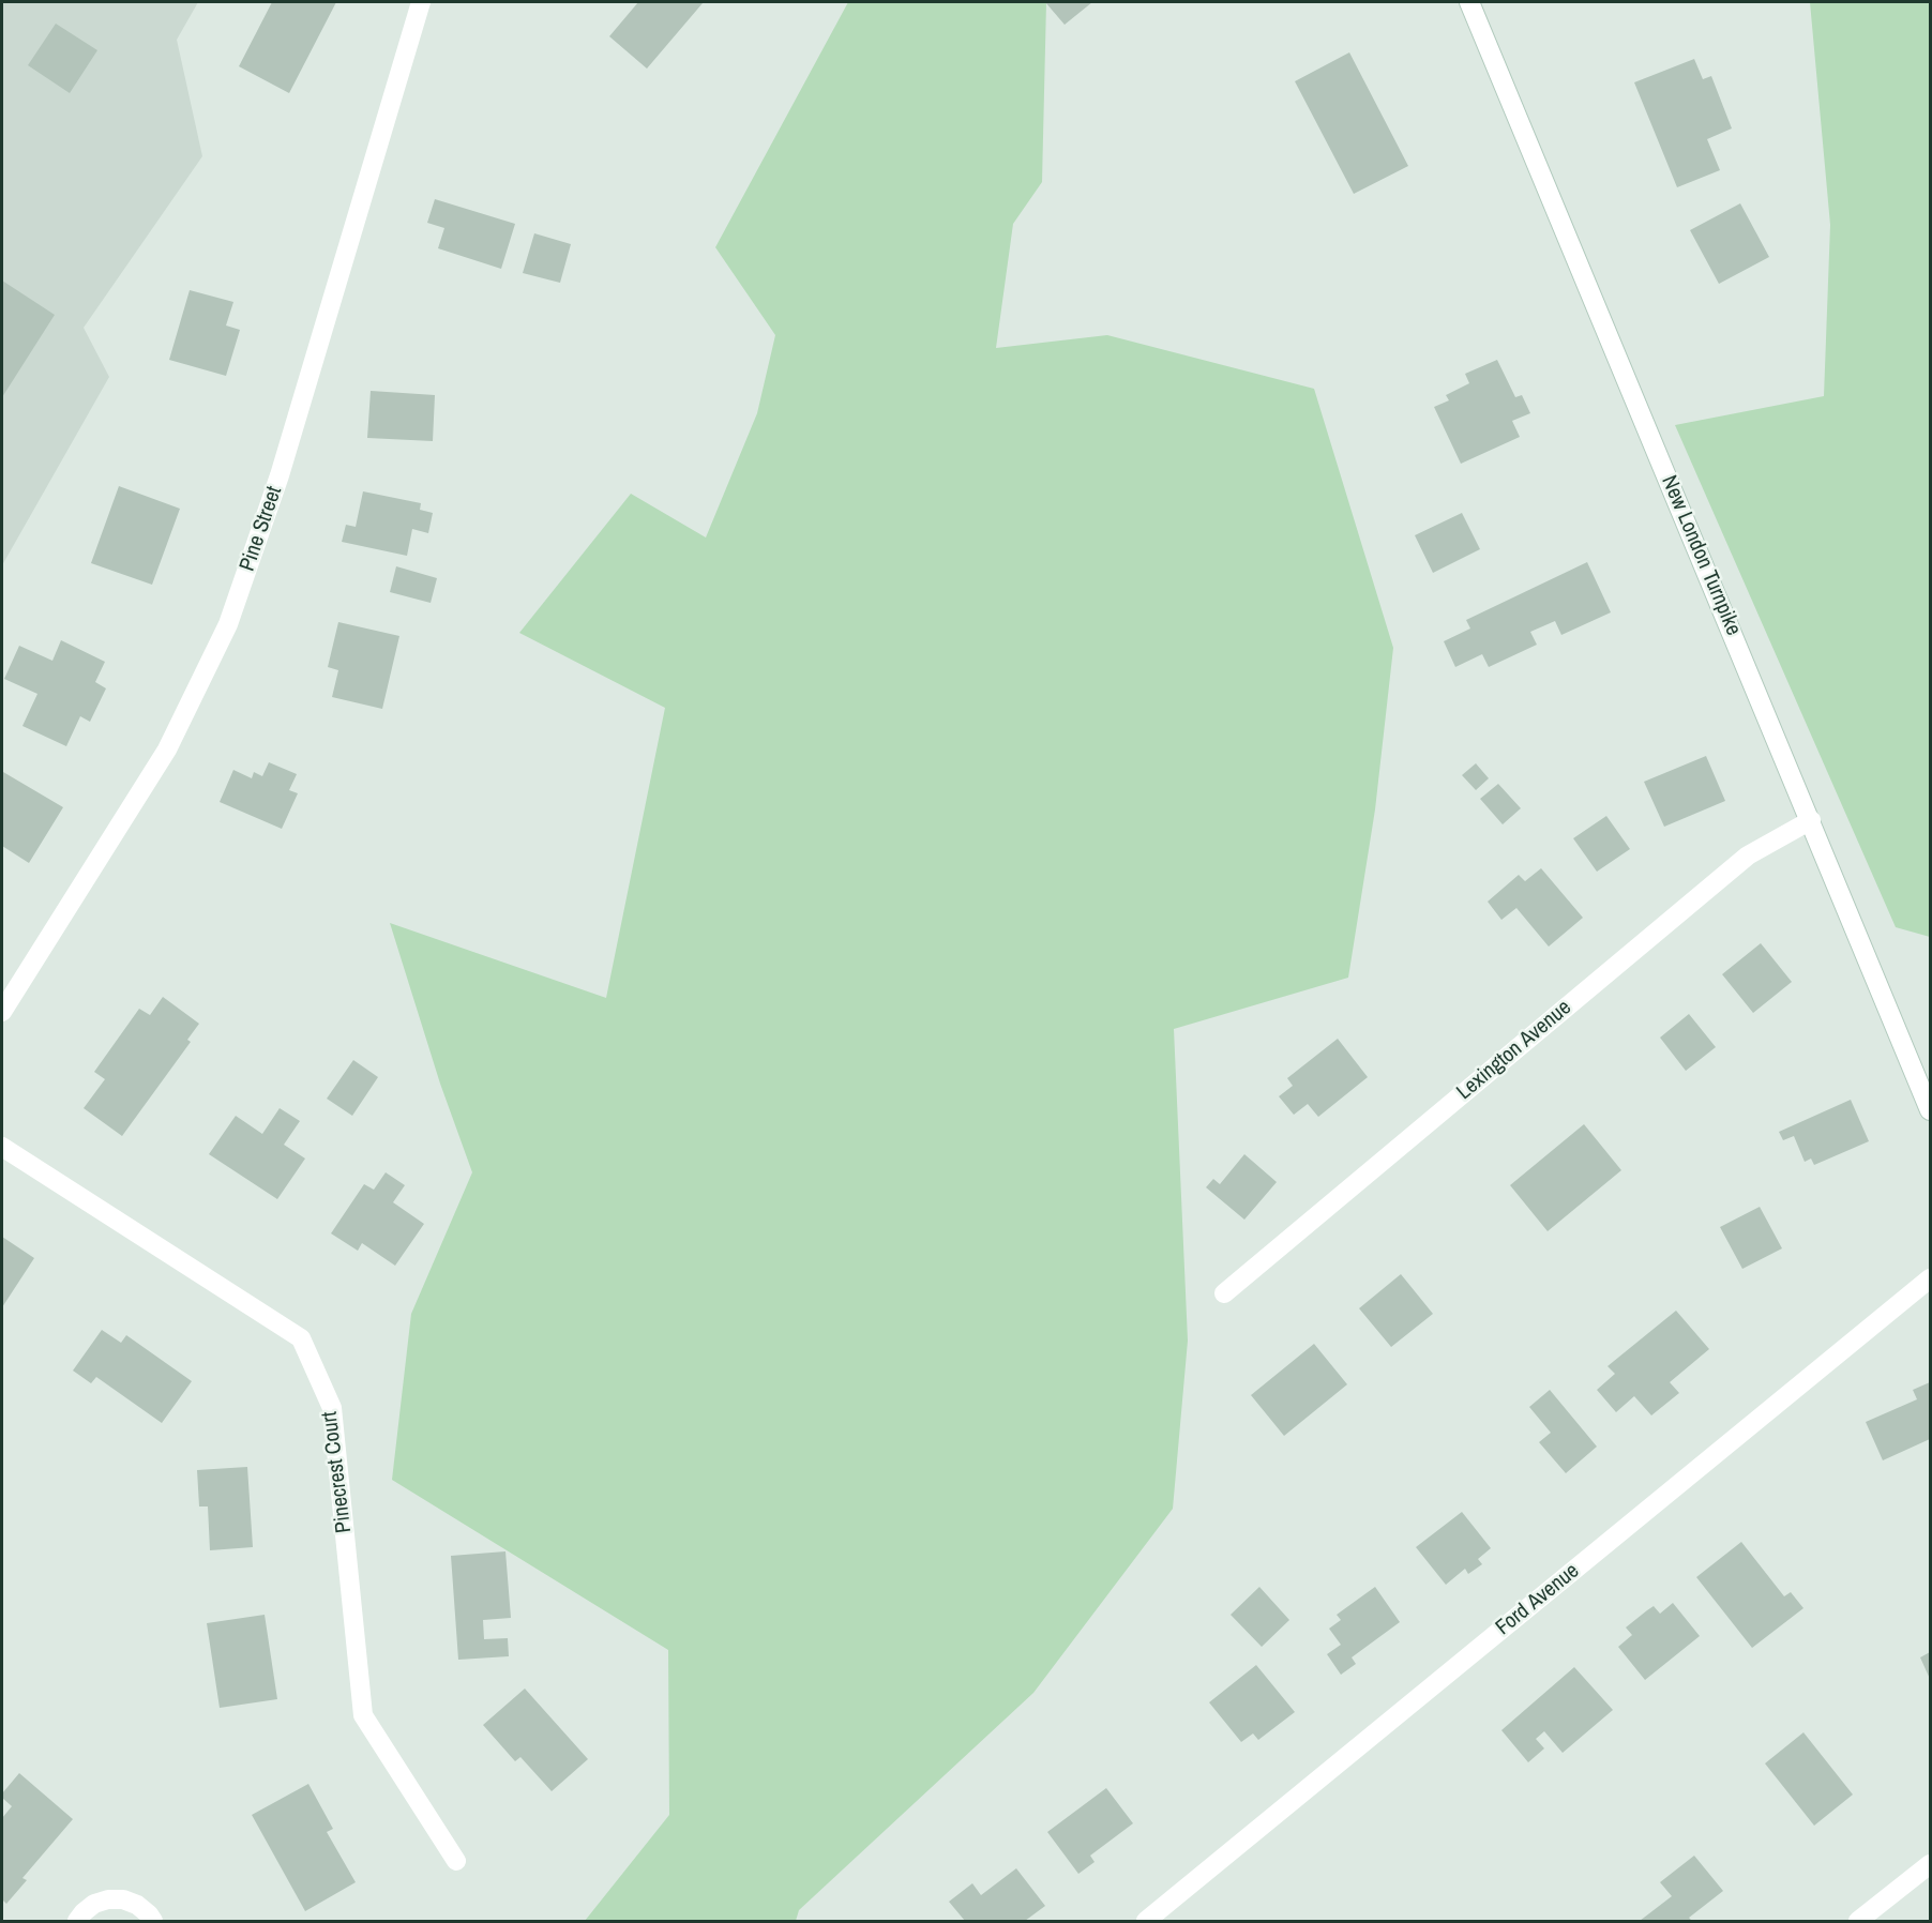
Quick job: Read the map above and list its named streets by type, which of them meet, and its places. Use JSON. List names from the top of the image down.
{
  "streets": {
    "street": [
      "Pine Street",
      "New London Turnpike",
      "Lexington Avenue",
      "Pinecrest Court",
      "Ford Avenue"
    ]
  },
  "crossings": [
    ["New London Turnpike", "Lexington Avenue"]
  ]
}
